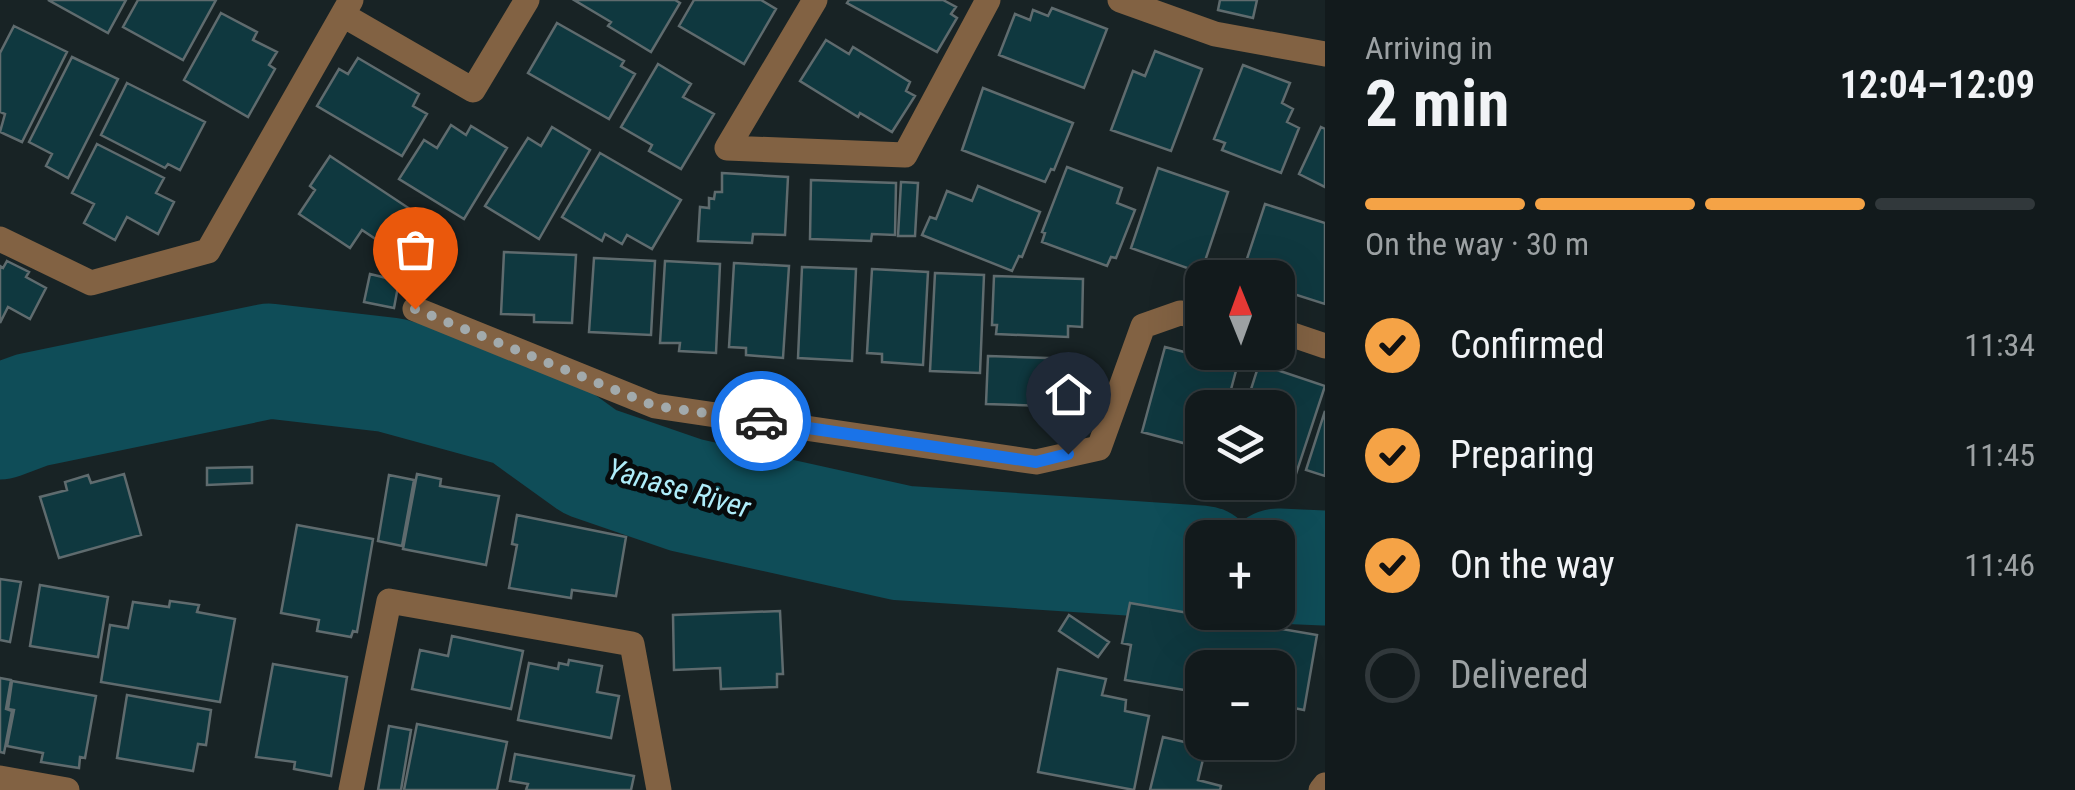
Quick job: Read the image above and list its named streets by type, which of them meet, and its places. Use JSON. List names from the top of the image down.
{
  "water": ["Yanase River"],
  "north": "top",
  "page": {
    "heading": ["2 min", "Arriving in", "12:04–12:09"],
    "bar": "On the way · 30 m",
    "map_buttons": ["+", "−"],
    "list": [
      ["Confirmed", "11:34"],
      ["Preparing", "11:45"],
      ["On the way", "11:46"],
      "Delivered"
    ]
  }
}
